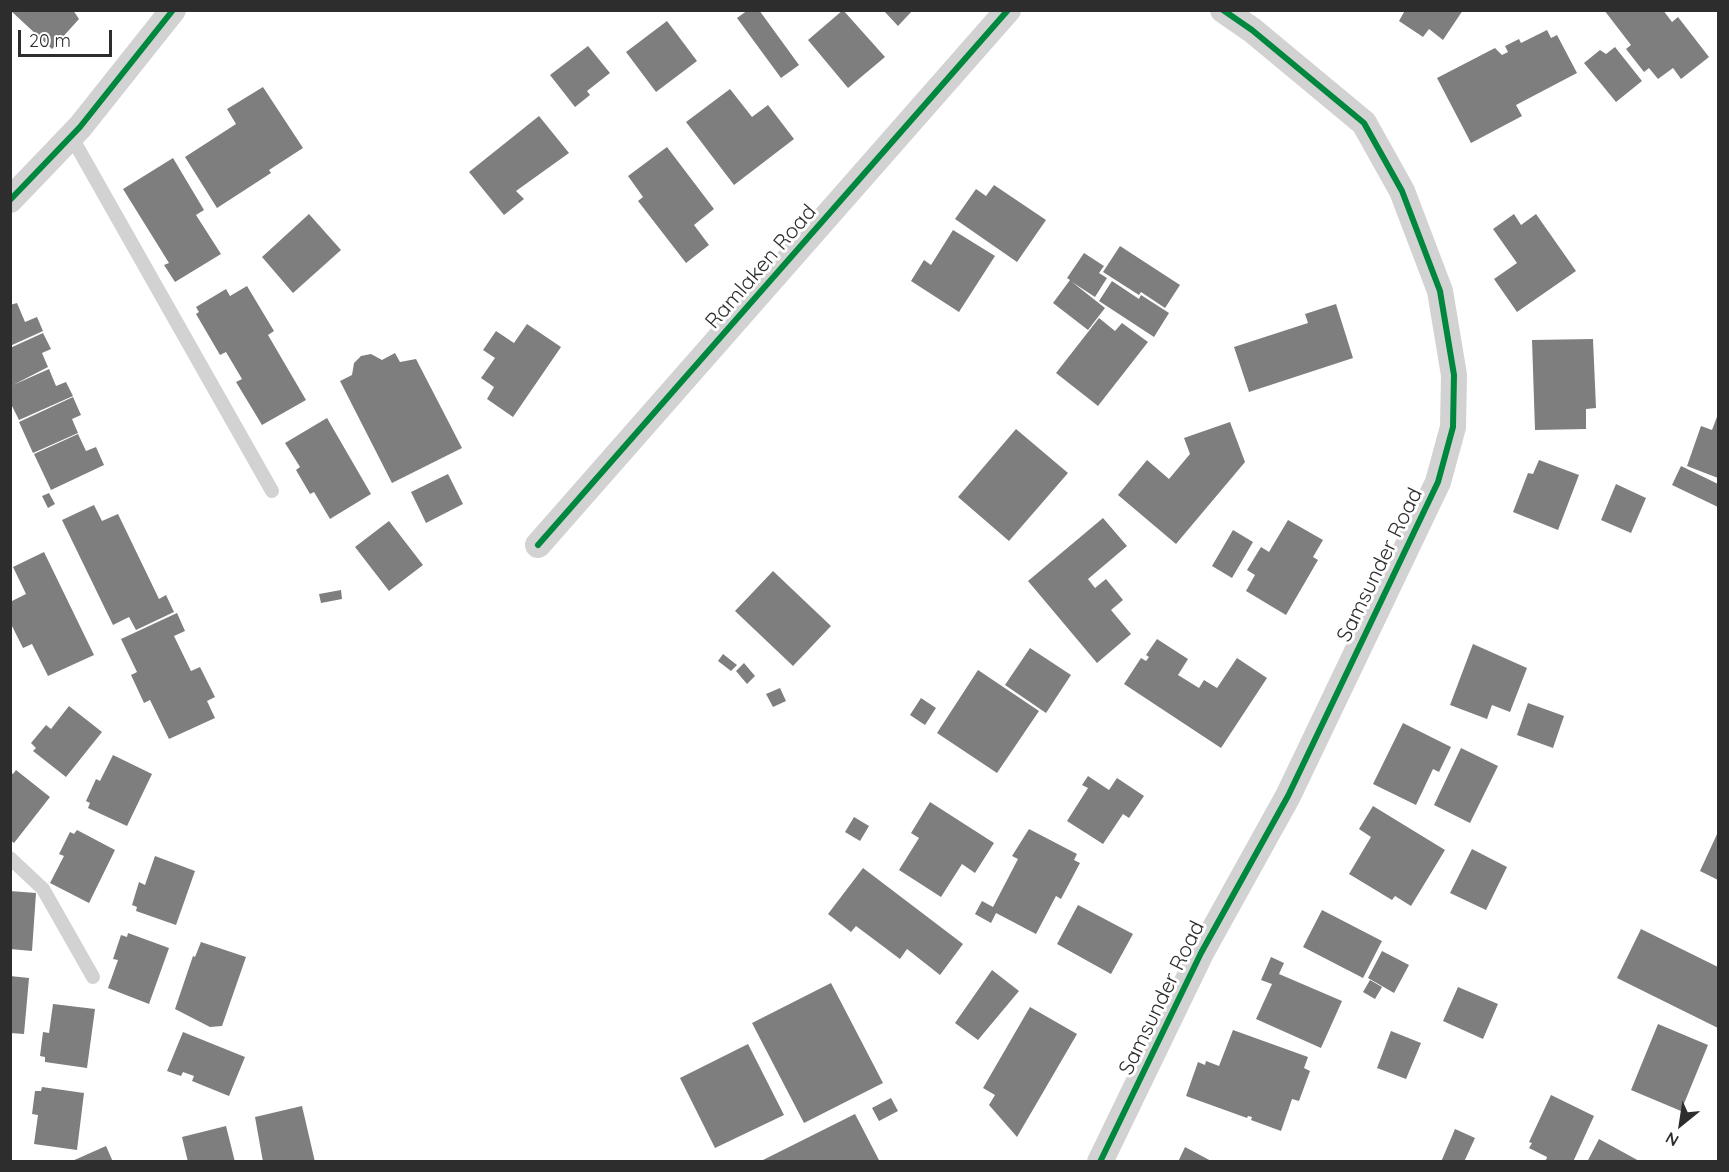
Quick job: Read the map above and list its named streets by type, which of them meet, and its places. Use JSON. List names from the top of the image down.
{
  "streets": {
    "street": ["Ramlaken Road", "Samsunder Road"]
  },
  "scale_bar": "20 m",
  "north": "bottom left"
}
